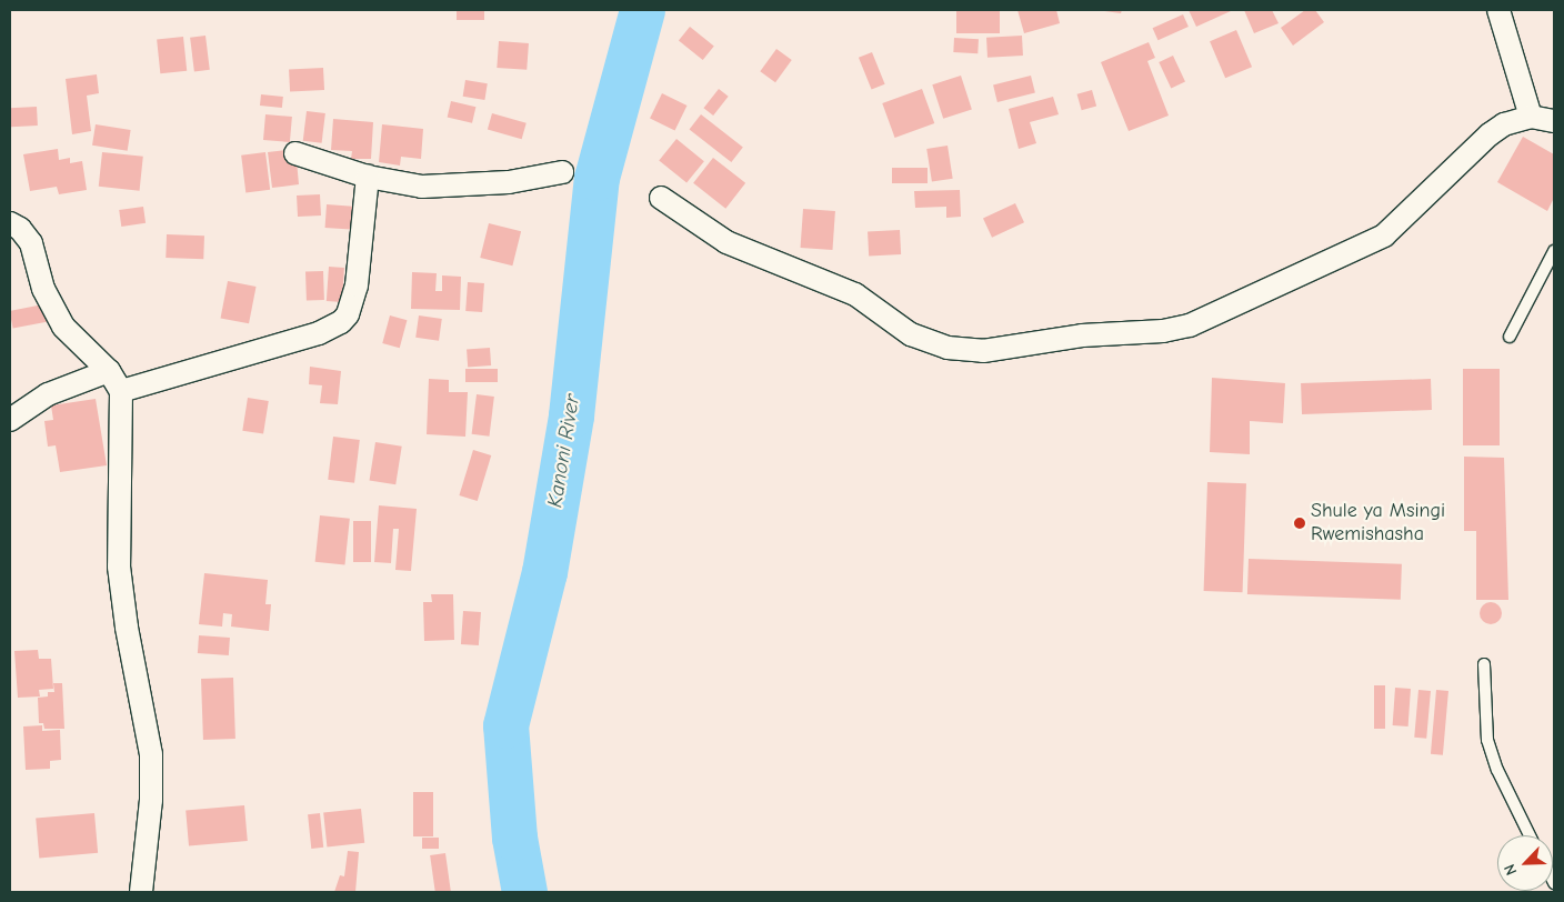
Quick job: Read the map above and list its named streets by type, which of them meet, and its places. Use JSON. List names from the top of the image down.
{
  "water": ["Kanoni River"],
  "places": ["Shule ya Msingi Rwemishasha"],
  "north": "bottom left"
}
